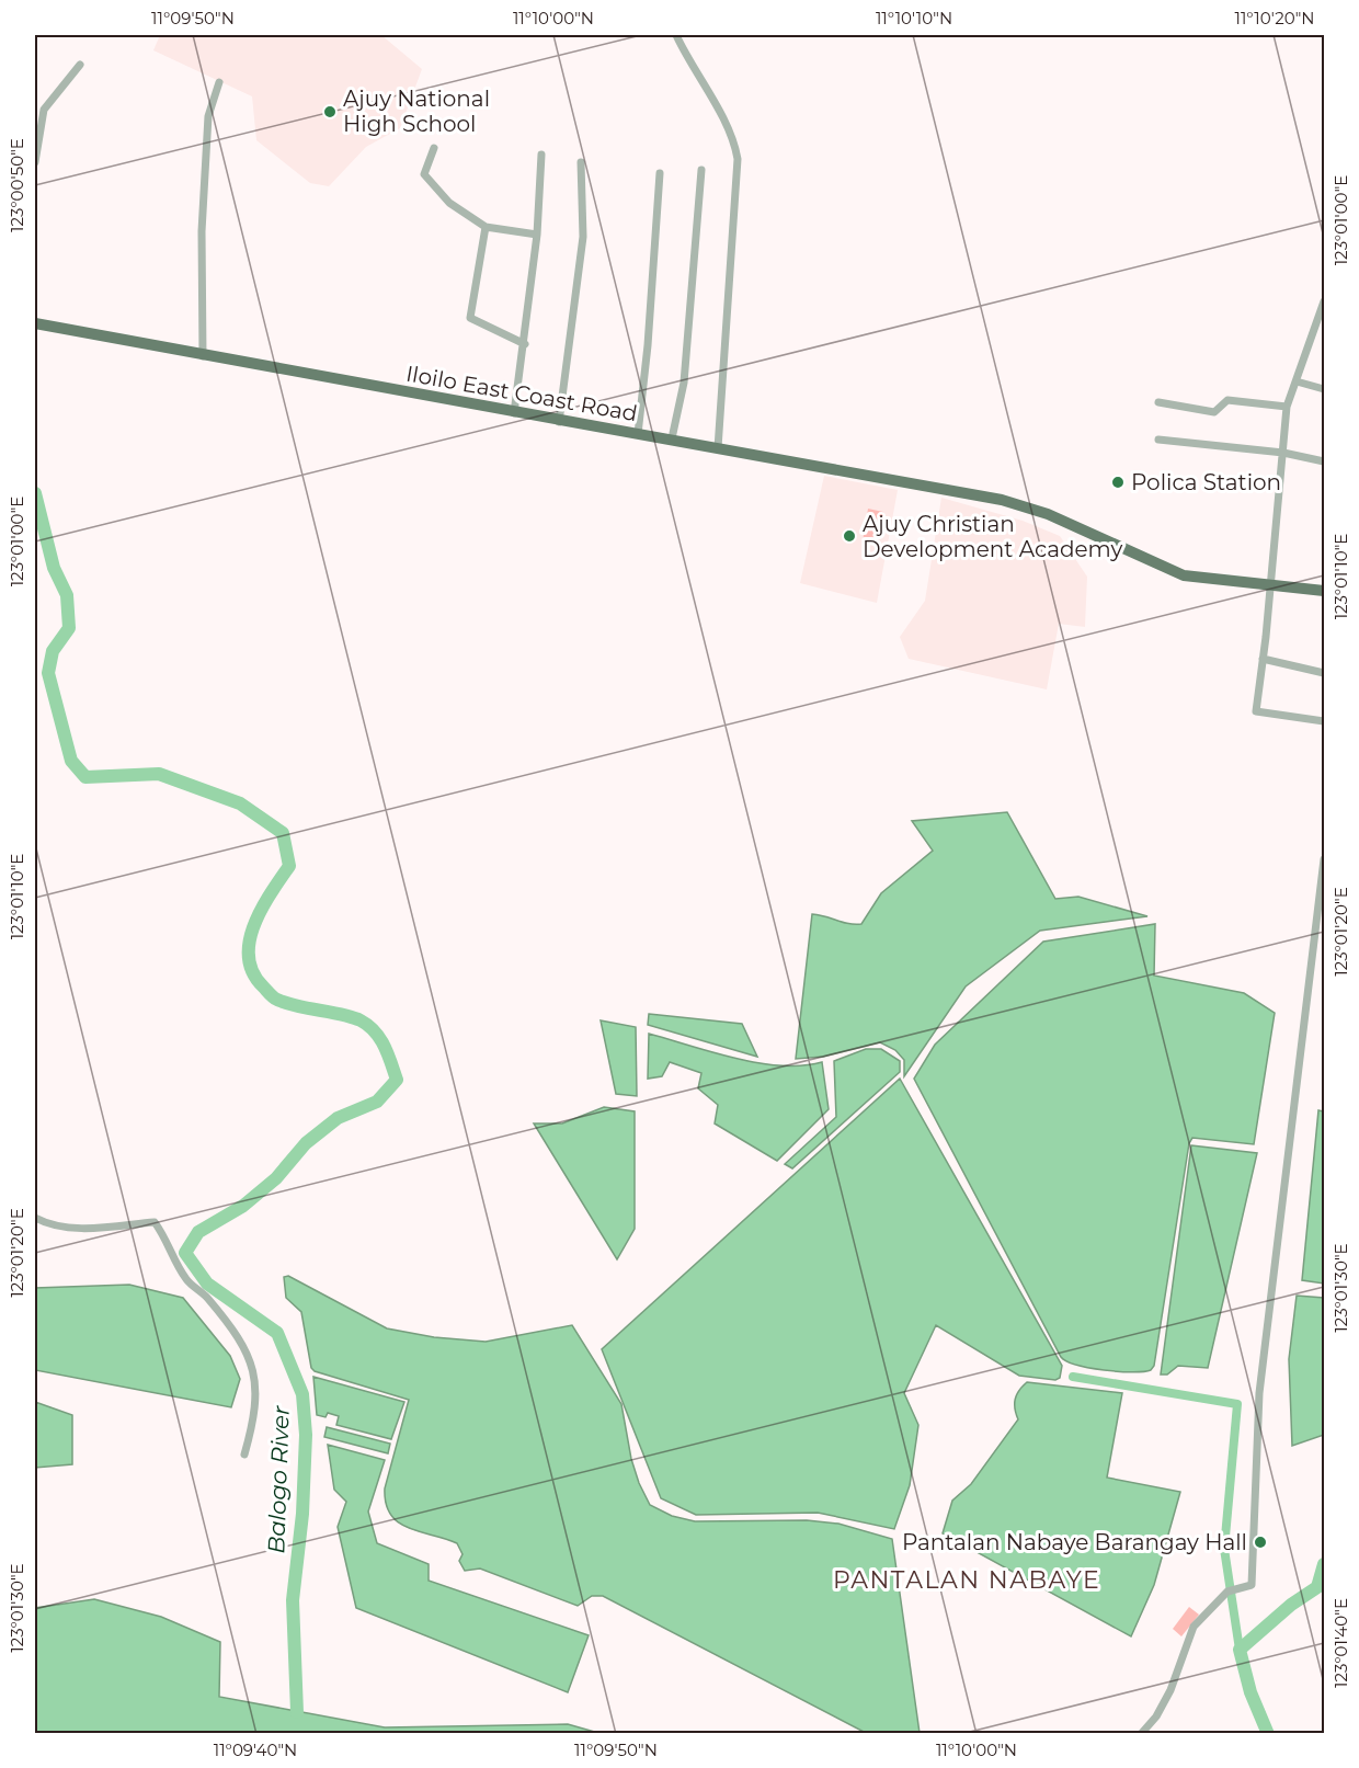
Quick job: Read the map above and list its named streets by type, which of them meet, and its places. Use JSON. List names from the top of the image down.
{
  "streets": {
    "main road": ["Iloilo East Coast Road"]
  },
  "districts": ["PANTALAN NABAYE"],
  "water": ["Balogo River"],
  "places": [
    "Ajuy National High School",
    "Polica Station",
    "Ajuy Christian Development Academy",
    "Pantalan Nabaye Barangay Hall"
  ],
  "coordinates": [
    "11°09'50\"N",
    "11°10'00\"N",
    "11°10'10\"N",
    "11°10'20\"N",
    "123°00'50\"E",
    "123°01'00\"E",
    "123°01'10\"E",
    "123°01'20\"E",
    "123°01'30\"E",
    "123°01'40\"E",
    "11°09'40\"N"
  ]
}
